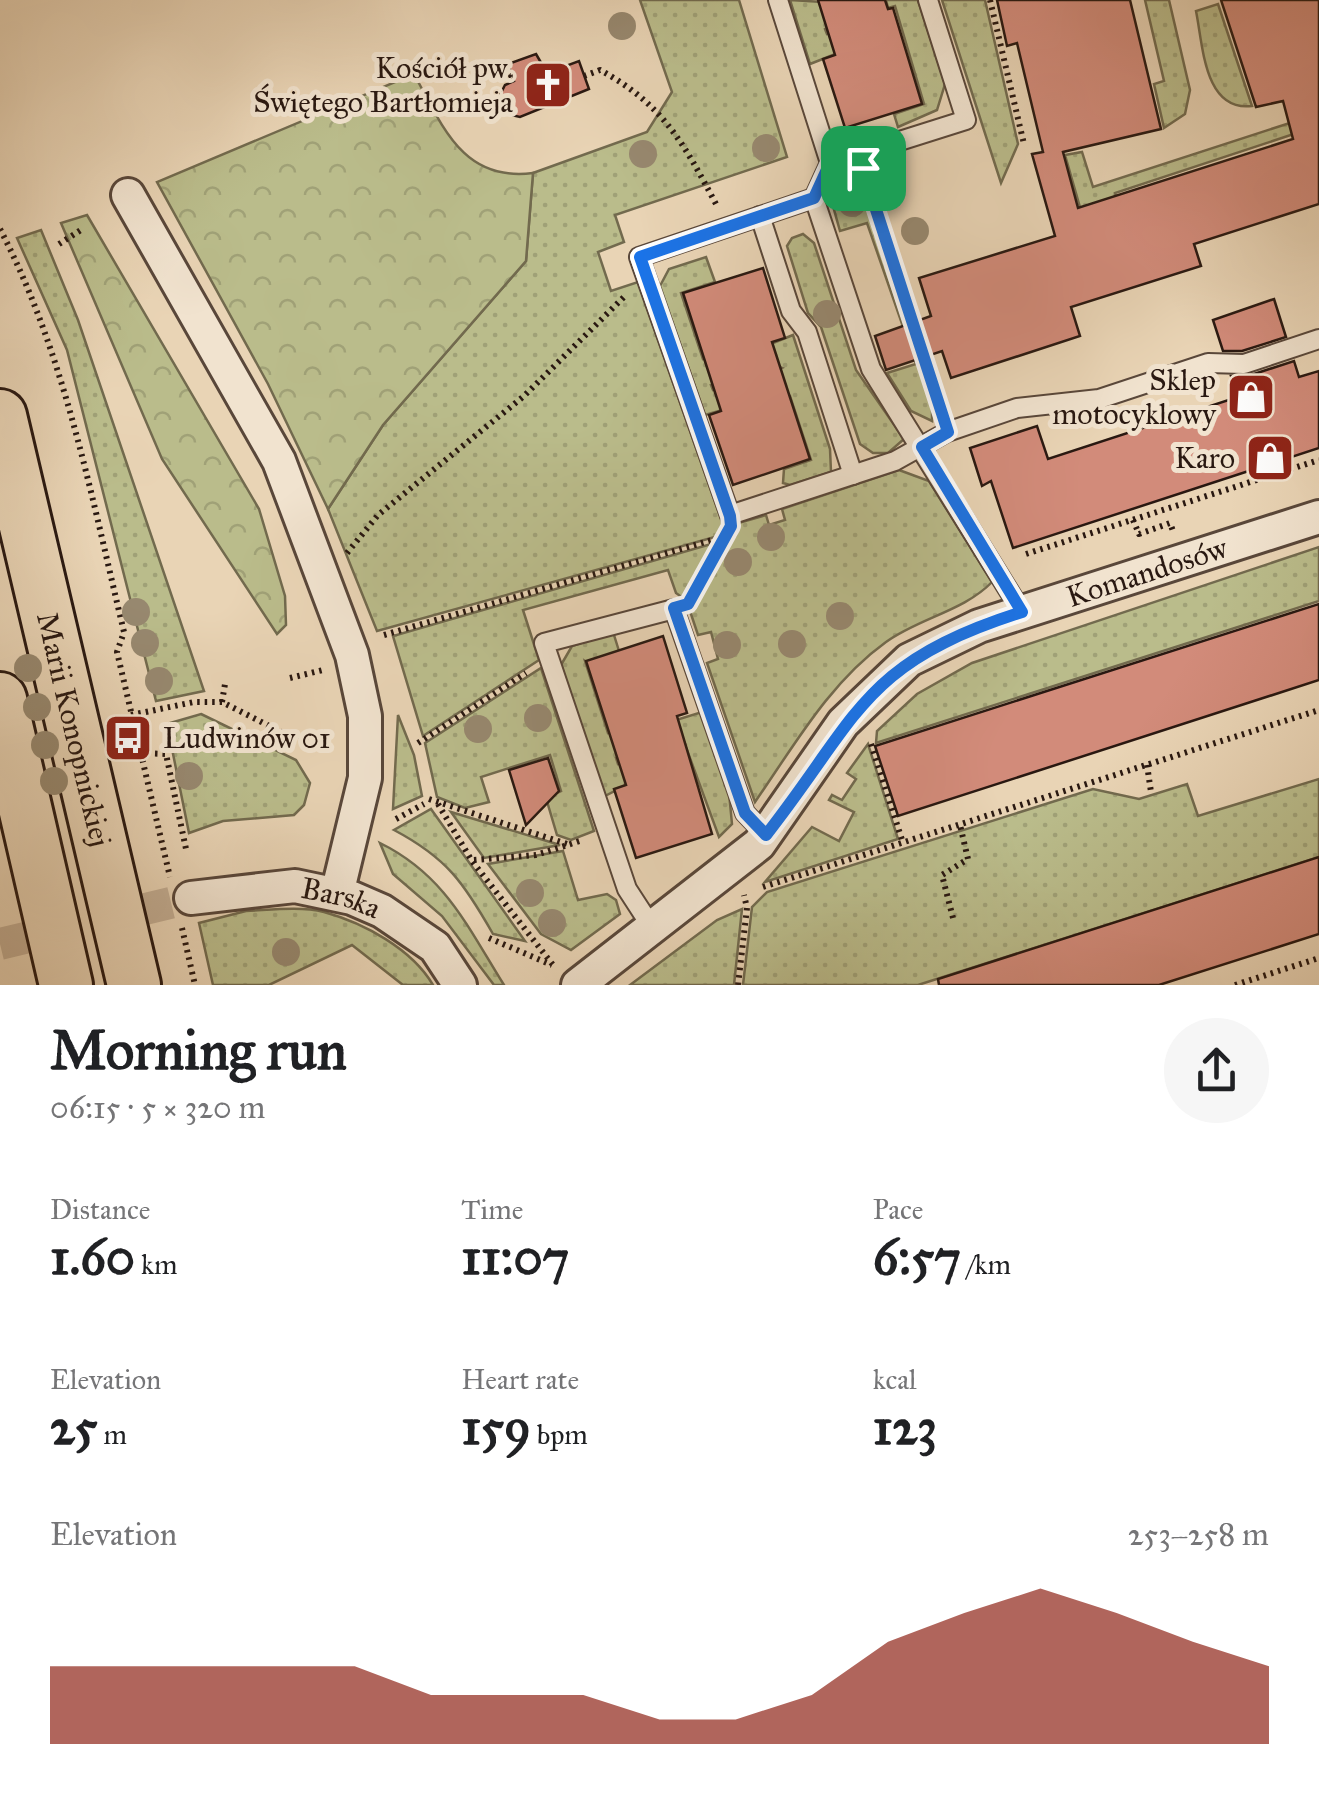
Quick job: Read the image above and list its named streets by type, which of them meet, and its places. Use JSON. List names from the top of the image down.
{
  "streets": {
    "main road": ["Marii Konopnickiej"],
    "street": ["Komandosów", "Barska"]
  },
  "places": {
    "church": ["Kościół pw. Świętego Bartłomieja"],
    "shop": ["Sklep motocyklowy", "Karo"],
    "bus stop": ["Ludwinów 01"]
  },
  "page": {
    "heading": ["Morning run", "06:15 · 5 × 320 m"],
    "stats": [
      ["Distance", "1.60 km"],
      ["Time", "11:07"],
      ["Pace", "6:57 /km"],
      ["Elevation", "25 m"],
      ["Heart rate", "159 bpm"],
      ["kcal", "123"]
    ],
    "chart": ["Elevation", "253–258 m"]
  }
}
